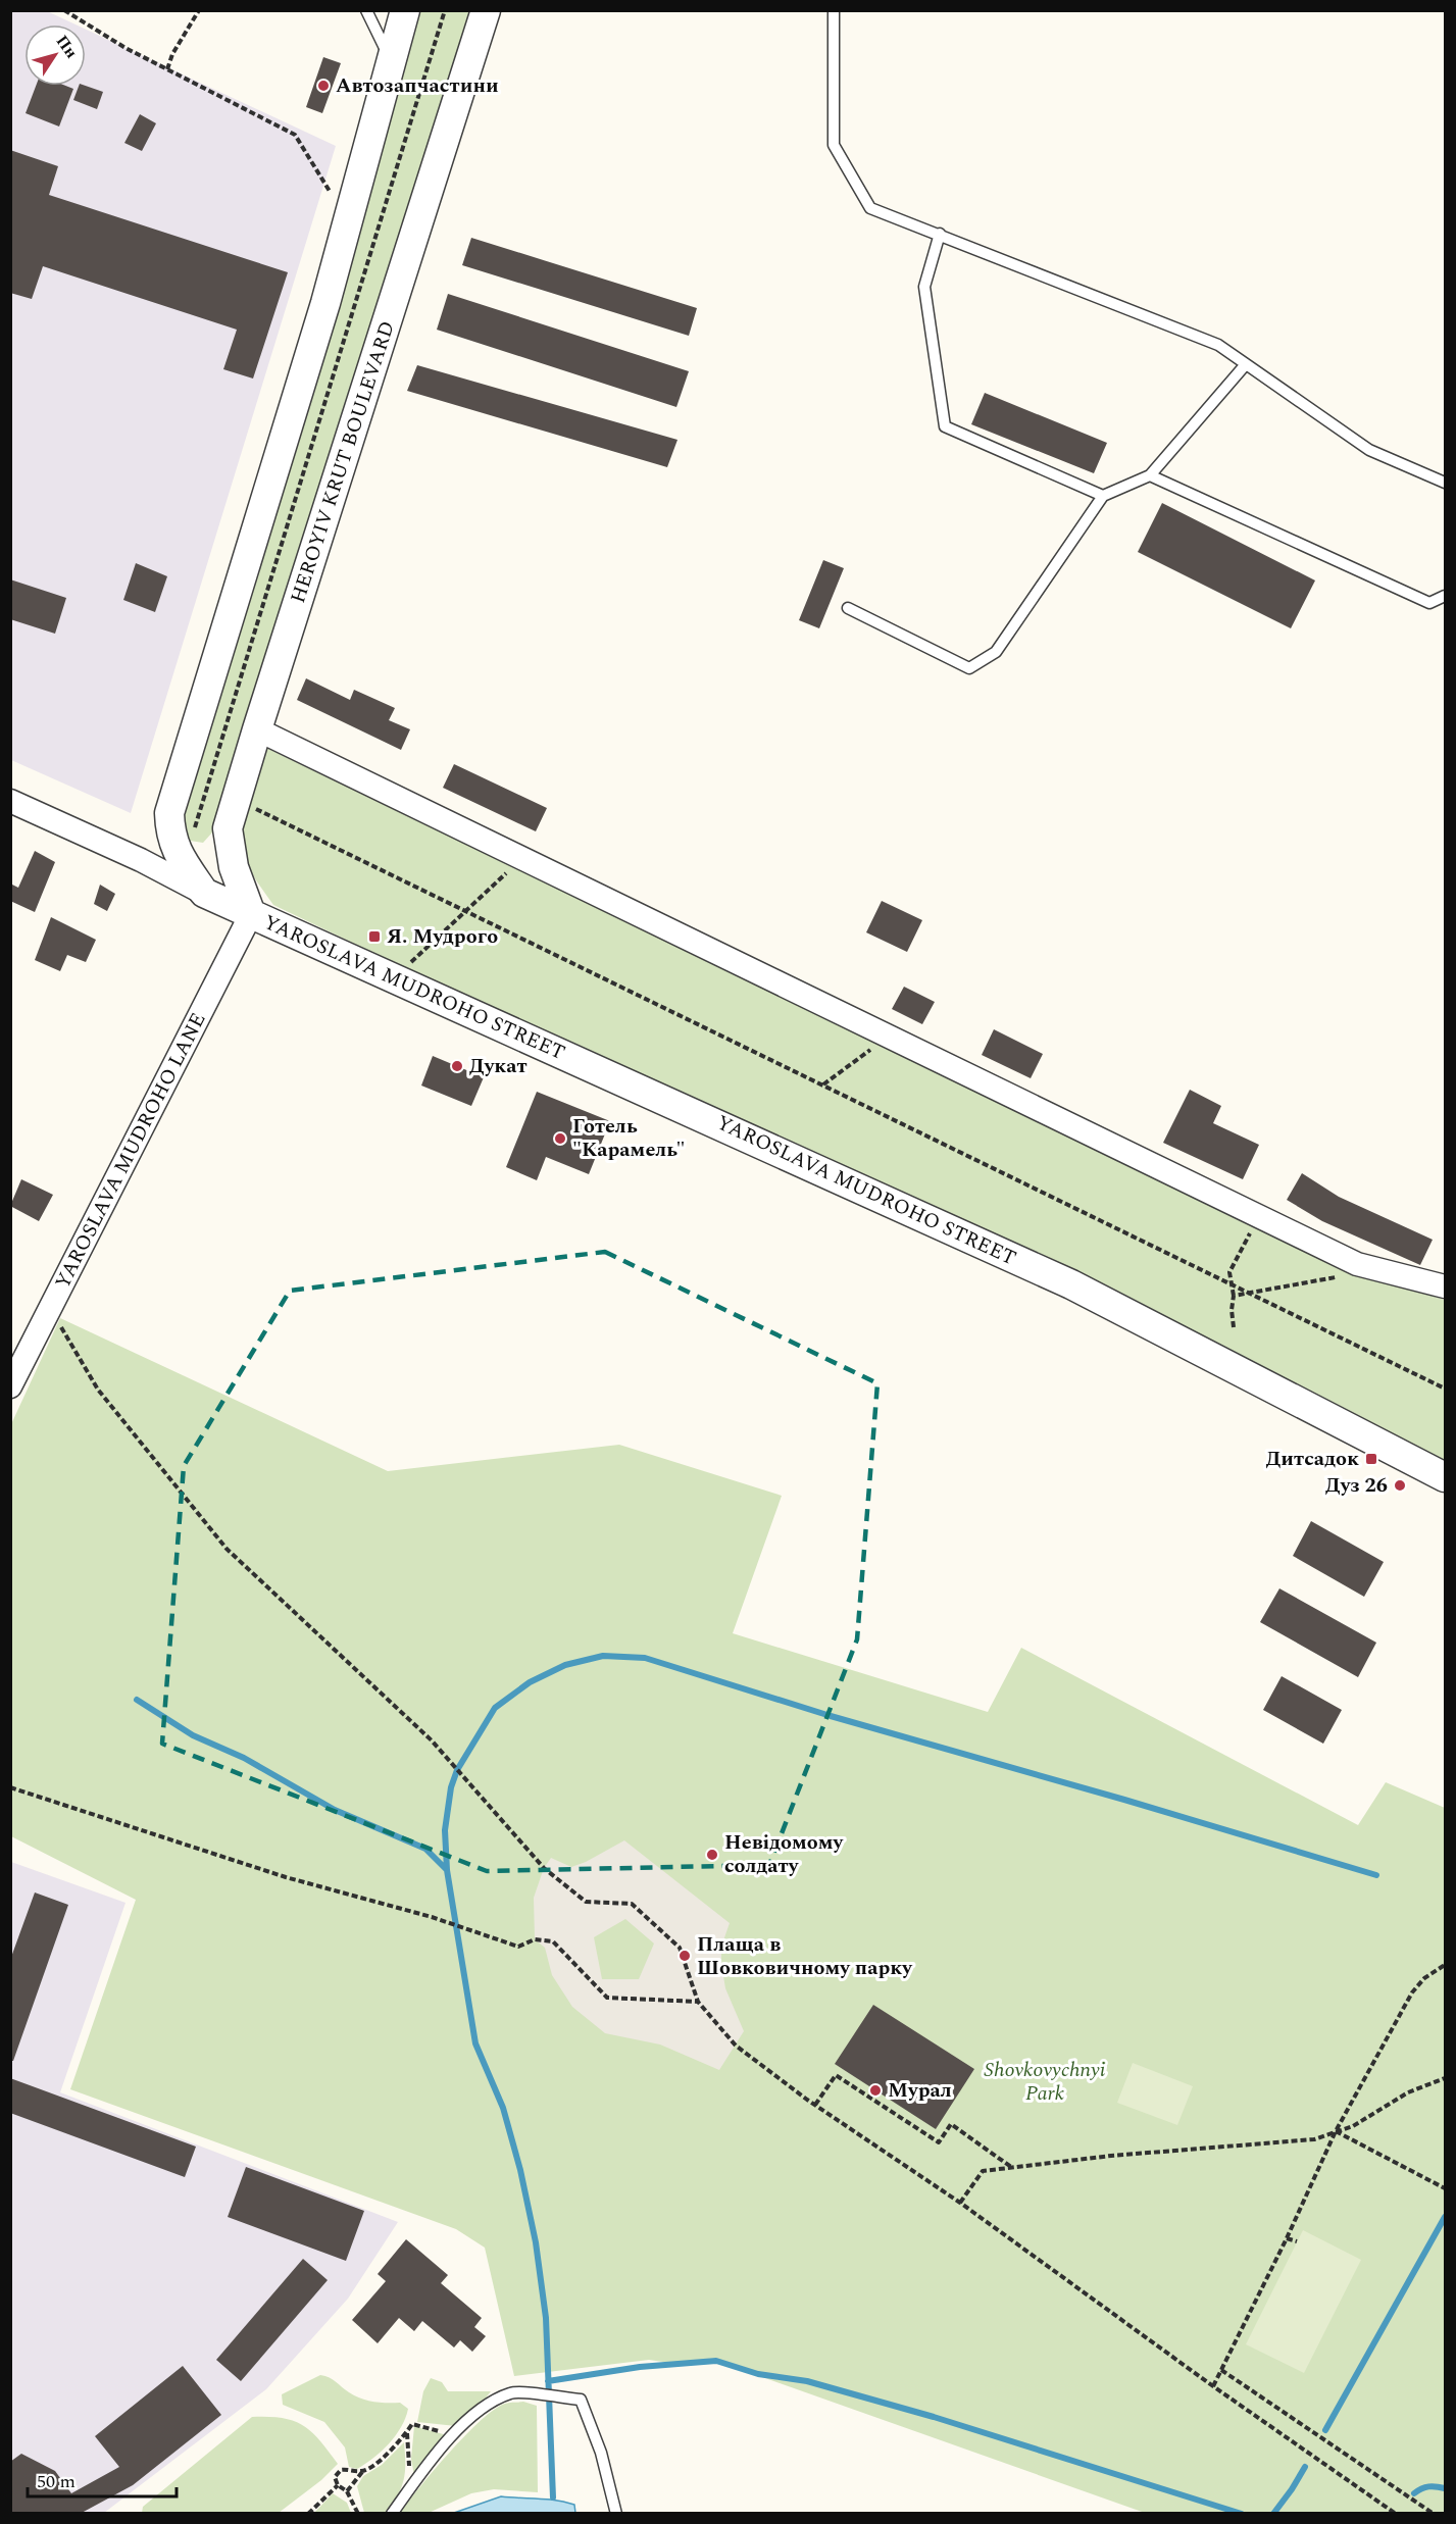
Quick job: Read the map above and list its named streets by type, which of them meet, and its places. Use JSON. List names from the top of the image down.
{
  "streets": {
    "street": ["HEROYIV KRUT BOULEVARD", "YAROSLAVA MUDROHO STREET", "YAROSLAVA MUDROHO LANE"]
  },
  "crossings": [
    ["HEROYIV KRUT BOULEVARD", "YAROSLAVA MUDROHO STREET"],
    ["HEROYIV KRUT BOULEVARD", "YAROSLAVA MUDROHO LANE"],
    ["YAROSLAVA MUDROHO STREET", "YAROSLAVA MUDROHO LANE"]
  ],
  "parks": ["Shovkovychnyi Park"],
  "places": {
    "other": [
      "Автозапчастини",
      "Дукат",
      "Готель \"Карамель\"",
      "Дуз 26",
      "Невідомому солдату",
      "Плаща в Шовковичному парку",
      "Мурал"
    ],
    "transit": ["Я. Мудрого", "Дитсадок"]
  },
  "scale_bar": "50 m",
  "north": "top right"
}
